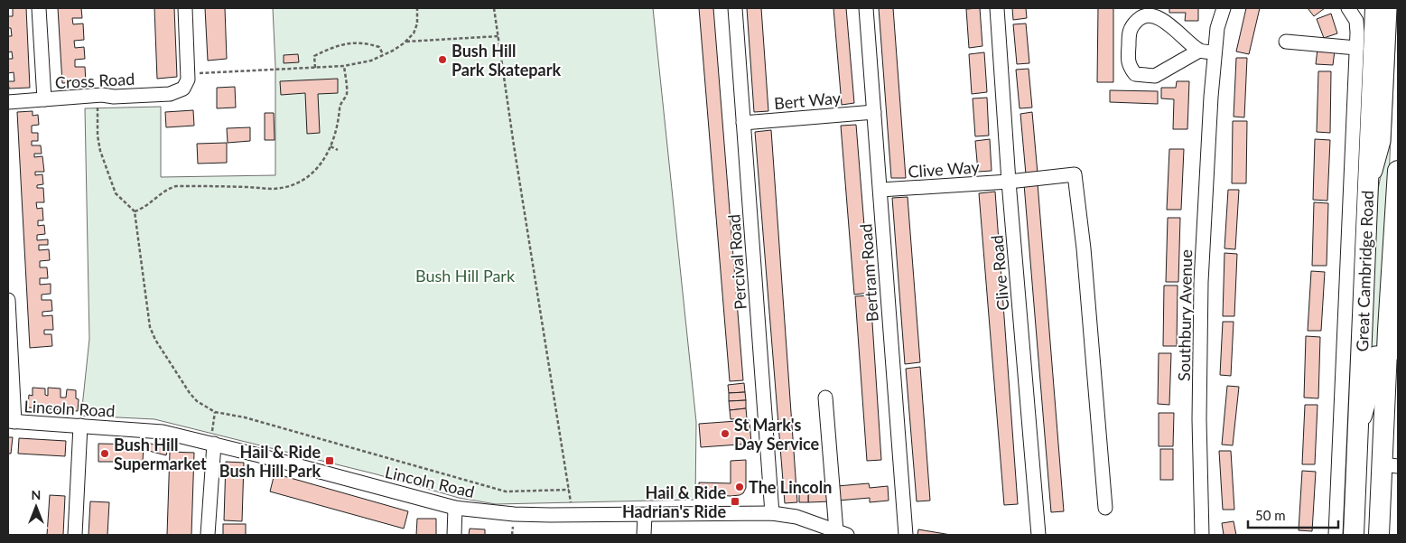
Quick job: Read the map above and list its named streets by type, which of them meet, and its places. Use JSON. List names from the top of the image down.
{
  "streets": {
    "highway": ["Great Cambridge Road"],
    "street": [
      "Cross Road",
      "Bert Way",
      "Clive Way",
      "Percival Road",
      "Bertram Road",
      "Clive Road",
      "Southbury Avenue",
      "Lincoln Road"
    ]
  },
  "crossings": [
    ["Bert Way", "Percival Road"],
    ["Bert Way", "Bertram Road"],
    ["Clive Way", "Bertram Road"],
    ["Clive Way", "Clive Road"],
    ["Percival Road", "Lincoln Road"]
  ],
  "parks": ["Bush Hill Park"],
  "places": {
    "other": [
      "Bush Hill Park Skatepark",
      "St Mark's Day Service",
      "Bush Hill Supermarket",
      "The Lincoln"
    ],
    "transit": ["Hail & Ride Bush Hill Park", "Hail & Ride Hadrian's Ride"]
  },
  "scale_bar": "50 m",
  "north": "top"
}
